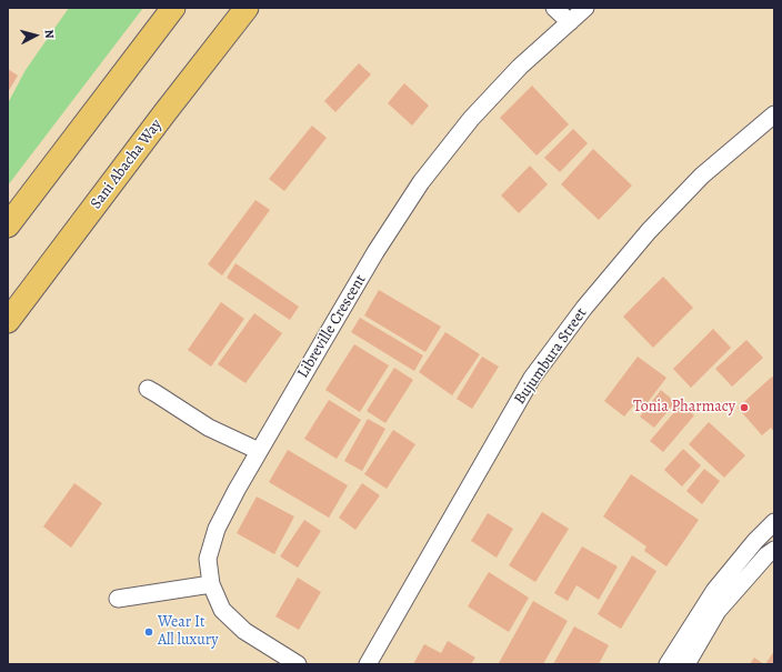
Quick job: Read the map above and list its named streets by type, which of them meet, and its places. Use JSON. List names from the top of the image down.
{
  "streets": {
    "highway": ["Sani Abacha Way"],
    "street": ["Libreville Crescent", "Bujumbura Street"]
  },
  "places": ["Tonia Pharmacy", "Wear It All luxury"],
  "north": "right"
}
